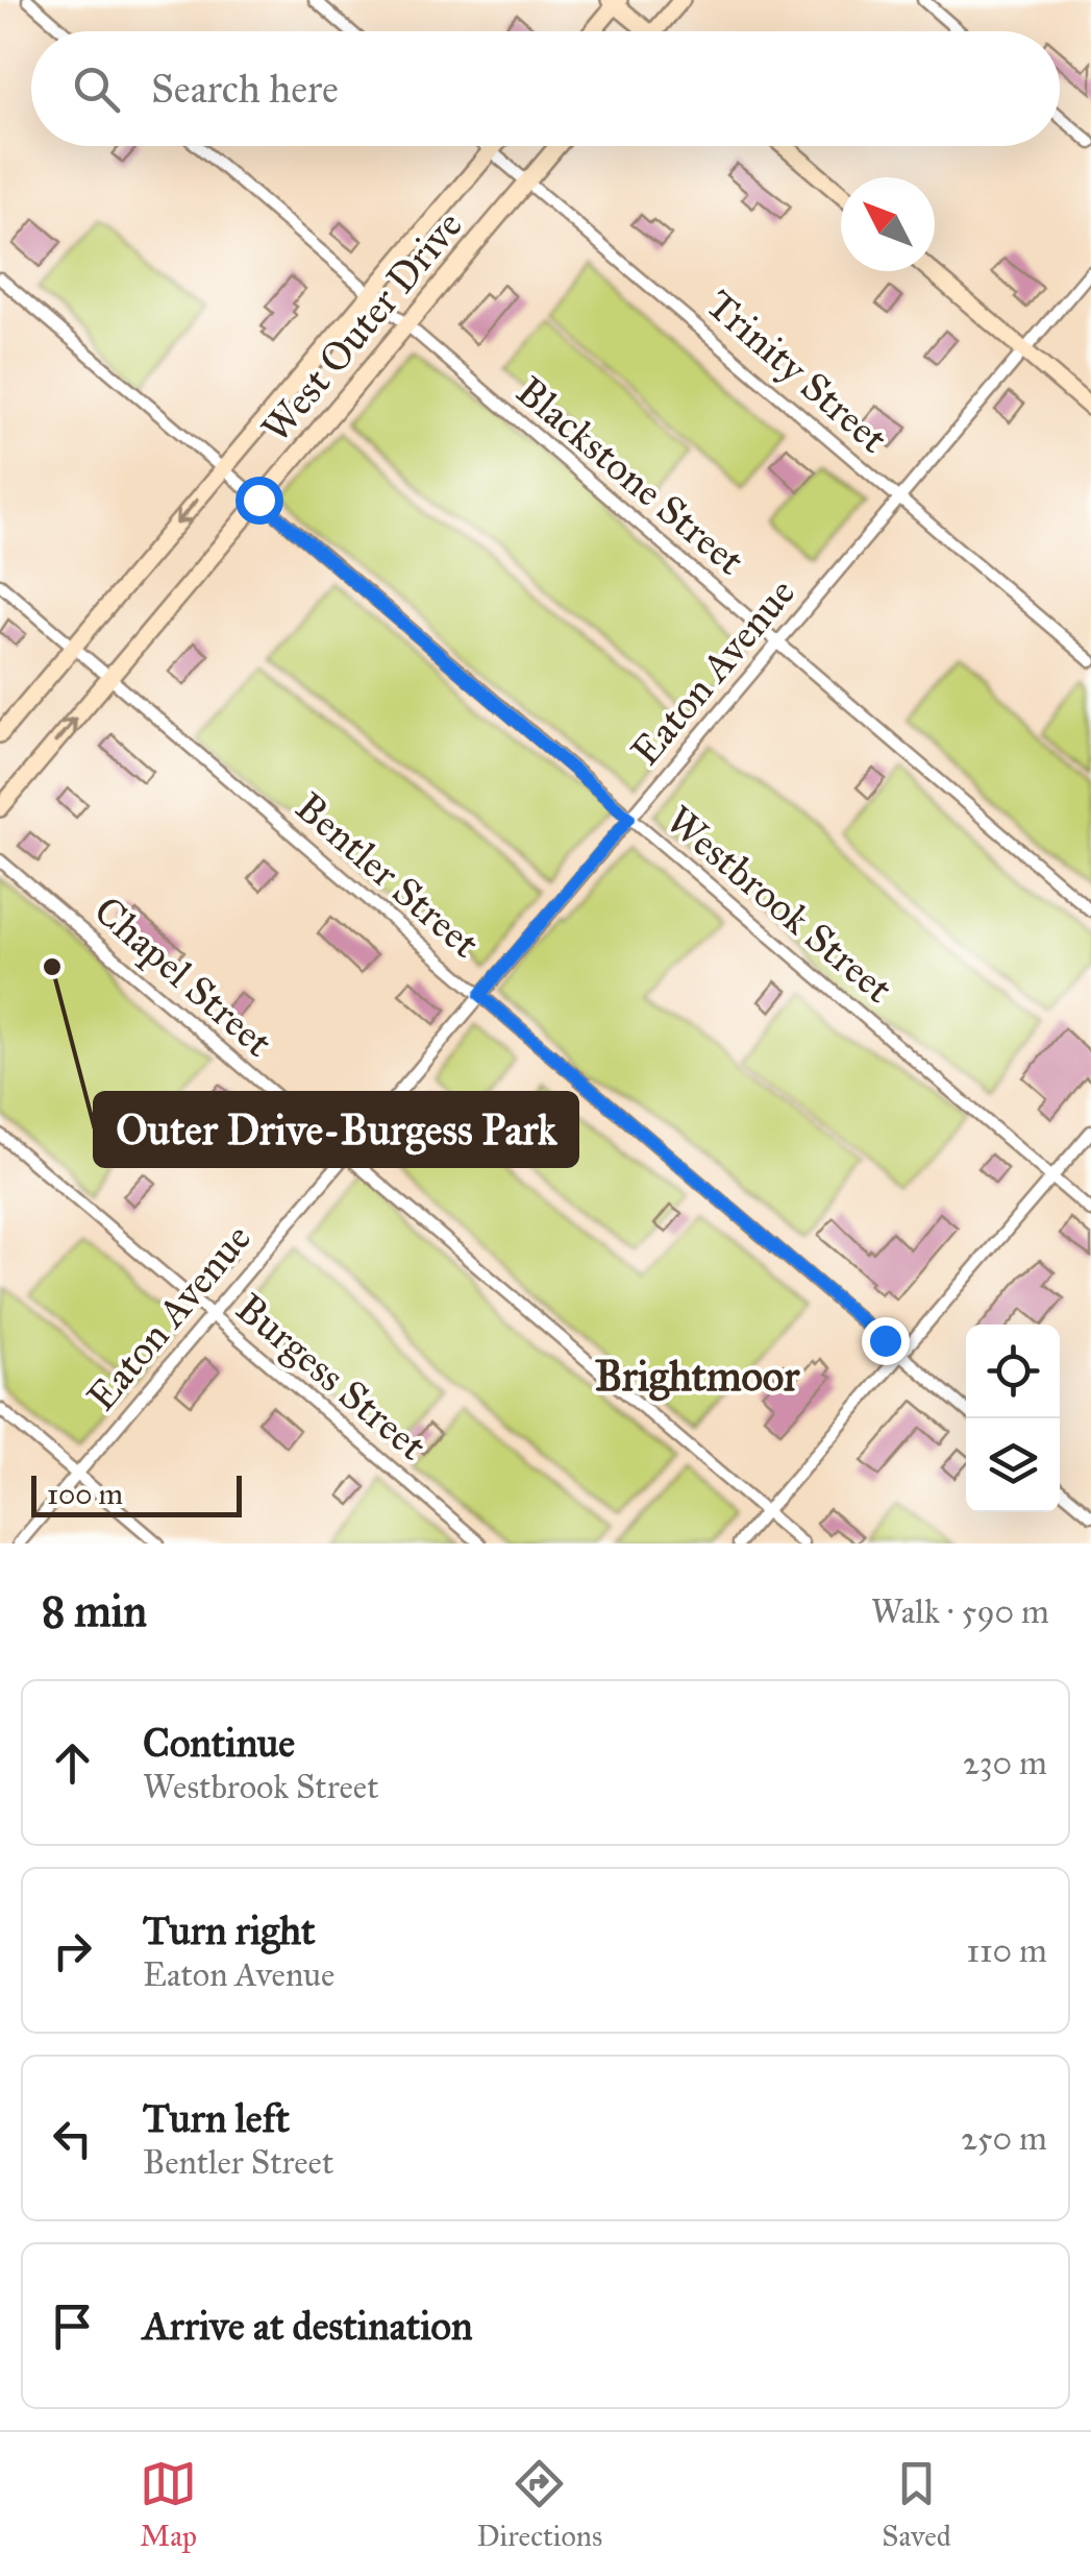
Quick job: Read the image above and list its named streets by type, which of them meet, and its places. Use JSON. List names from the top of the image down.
{
  "streets": {
    "main road": ["West Outer Drive"],
    "street": [
      "Trinity Street",
      "Blackstone Street",
      "Eaton Avenue",
      "Bentler Street",
      "Westbrook Street",
      "Chapel Street",
      "Burgess Street"
    ]
  },
  "crossings": [
    ["West Outer Drive", "Trinity Street"],
    ["West Outer Drive", "Blackstone Street"],
    ["West Outer Drive", "Bentler Street"],
    ["West Outer Drive", "Westbrook Street"],
    ["Trinity Street", "Eaton Avenue"],
    ["Blackstone Street", "Eaton Avenue"],
    ["Eaton Avenue", "Bentler Street"],
    ["Eaton Avenue", "Westbrook Street"],
    ["Eaton Avenue", "Chapel Street"],
    ["Eaton Avenue", "Burgess Street"]
  ],
  "districts": ["Brightmoor"],
  "places": ["Outer Drive-Burgess Park"],
  "scale_bar": "100 m",
  "north": "top left",
  "page": {
    "search": "Search here",
    "scale": "100 m",
    "heading": ["8 min", "Walk · 590 m"],
    "list": [
      ["Continue", "Westbrook Street", "230 m"],
      ["Turn right", "Eaton Avenue", "110 m"],
      ["Turn left", "Bentler Street", "250 m"],
      "Arrive at destination"
    ],
    "nav": ["Map", "Directions", "Saved"]
  }
}
